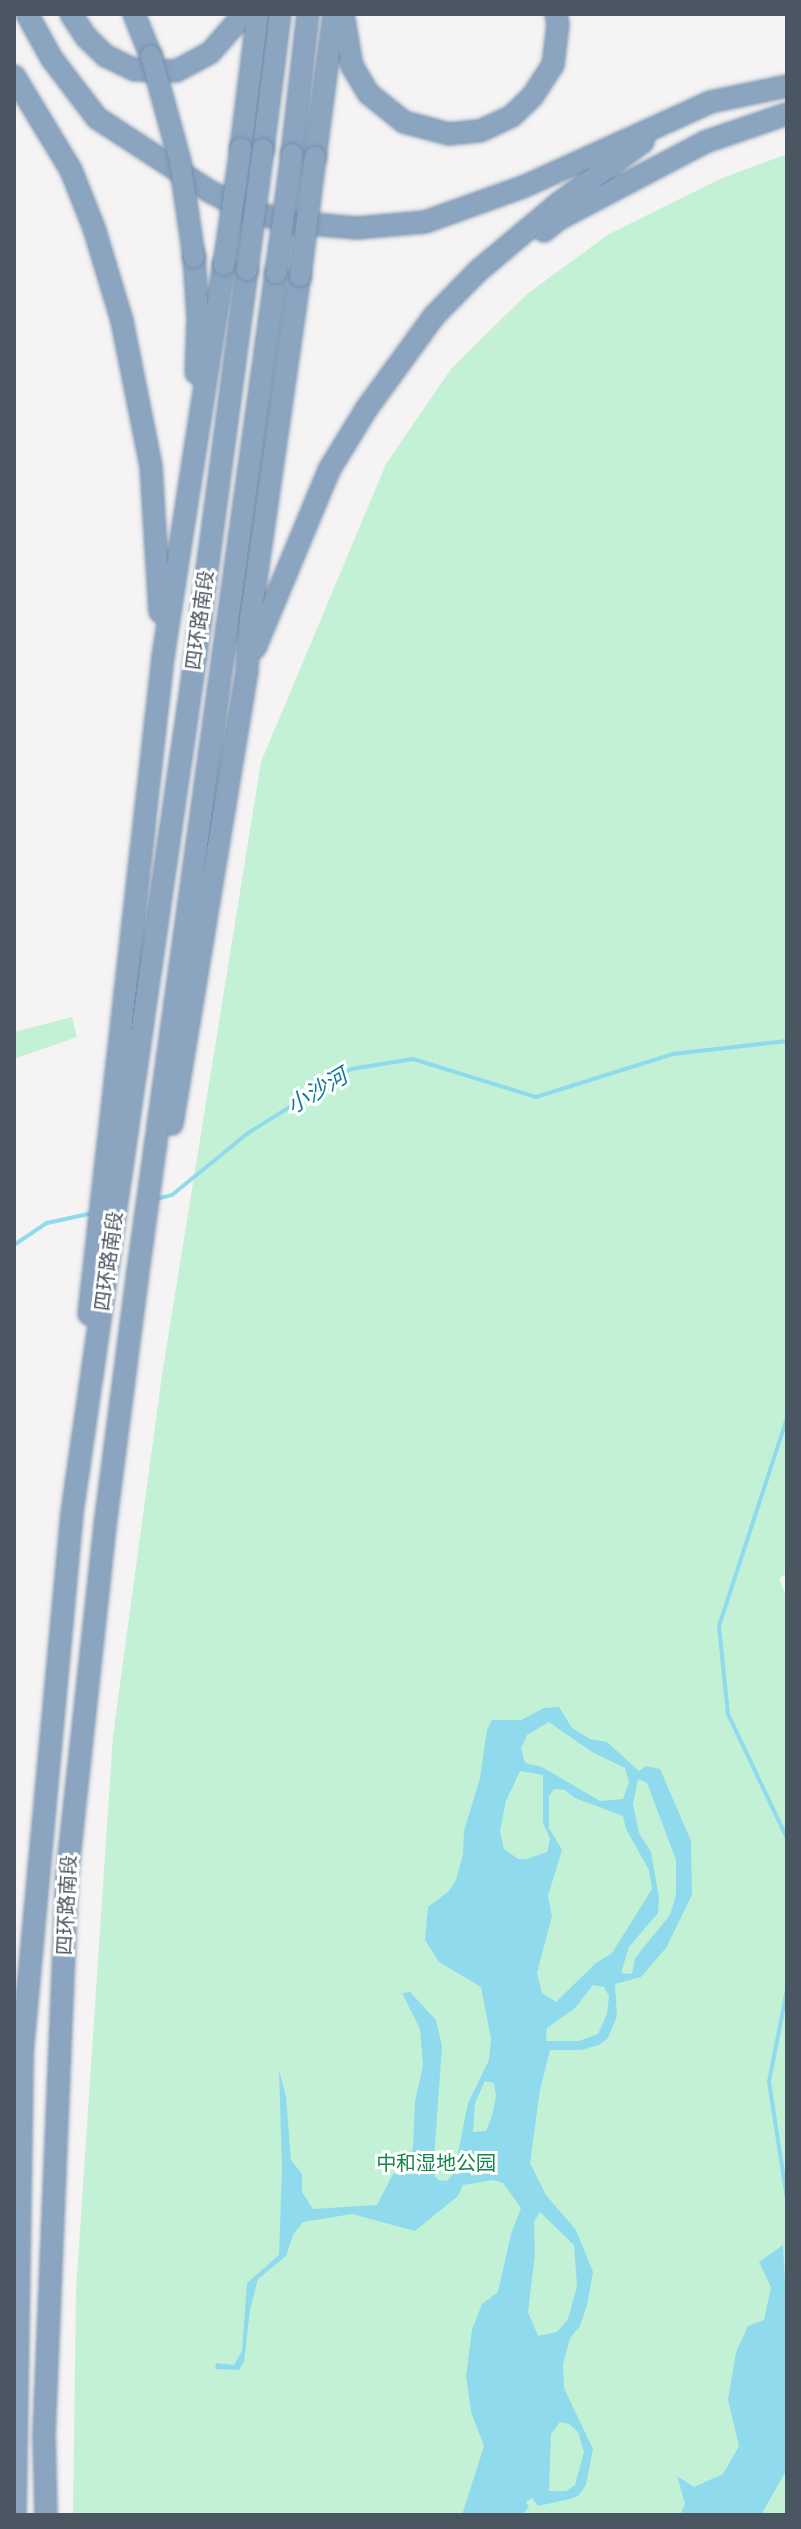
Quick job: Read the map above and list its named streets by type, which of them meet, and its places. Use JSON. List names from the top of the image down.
{
  "streets": {
    "highway": ["四环路南段"]
  },
  "water": ["小沙河"],
  "parks": ["中和湿地公园"]
}
